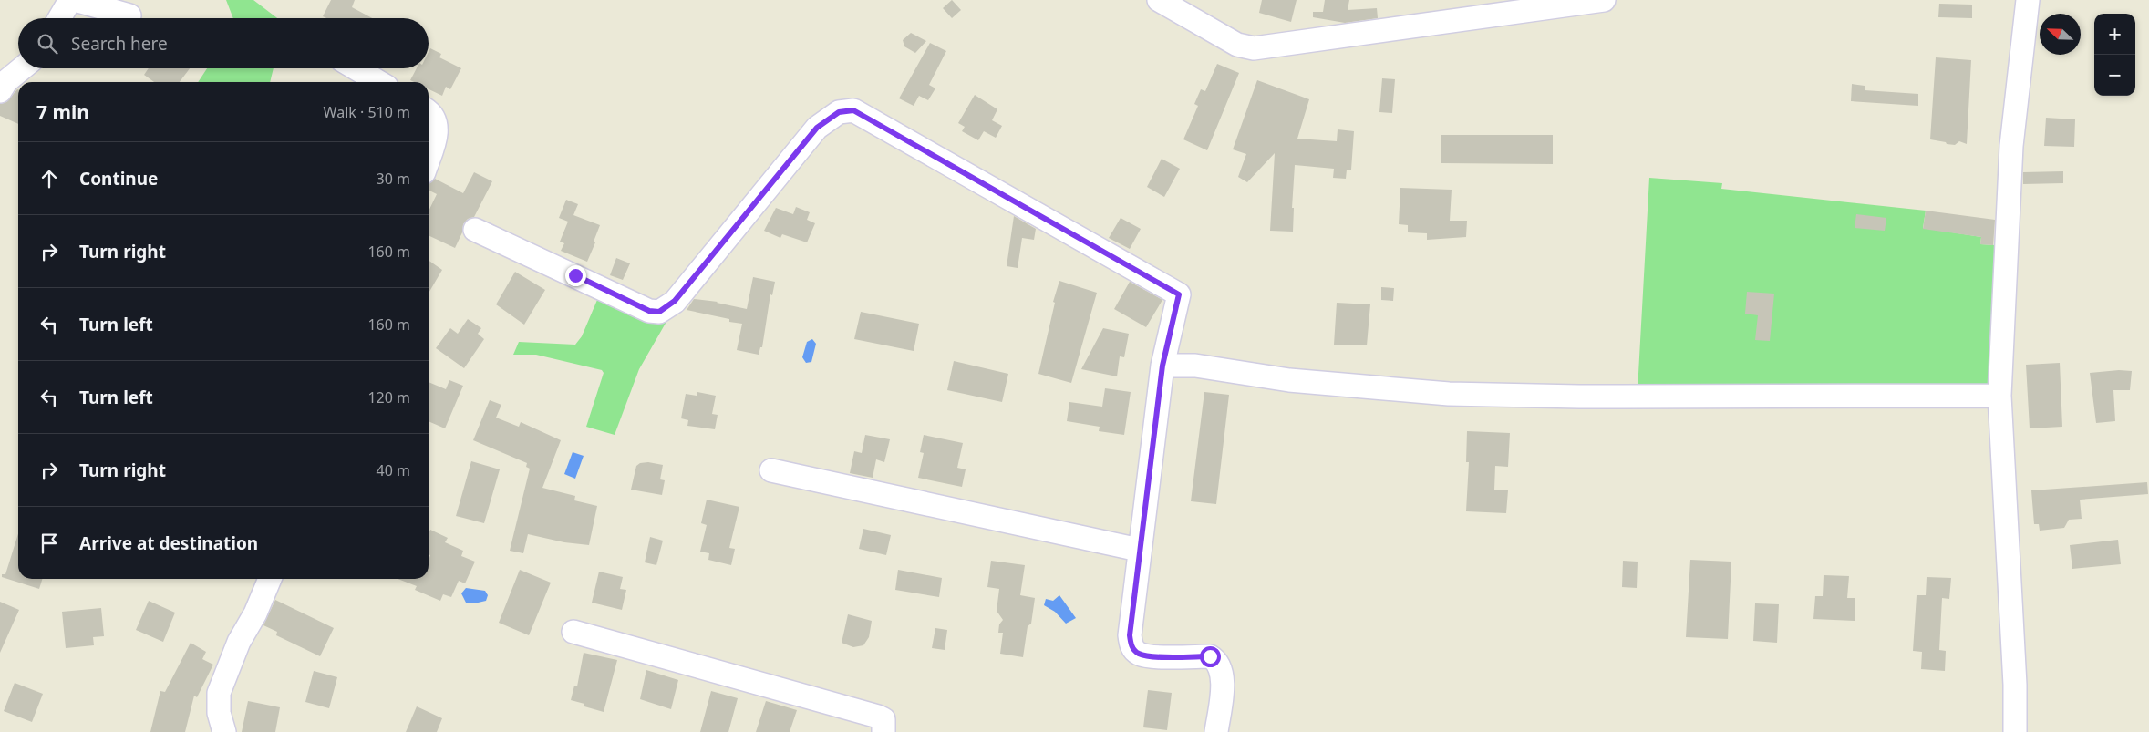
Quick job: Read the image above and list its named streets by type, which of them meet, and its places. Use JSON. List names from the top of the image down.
{
  "north": "top left",
  "page": {
    "map_buttons": ["+", "−"],
    "search": "Search here",
    "heading": ["7 min", "Walk · 510 m"],
    "list": [
      ["Continue", "30 m"],
      ["Turn right", "160 m"],
      ["Turn left", "160 m"],
      ["Turn left", "120 m"],
      ["Turn right", "40 m"],
      "Arrive at destination"
    ]
  }
}
